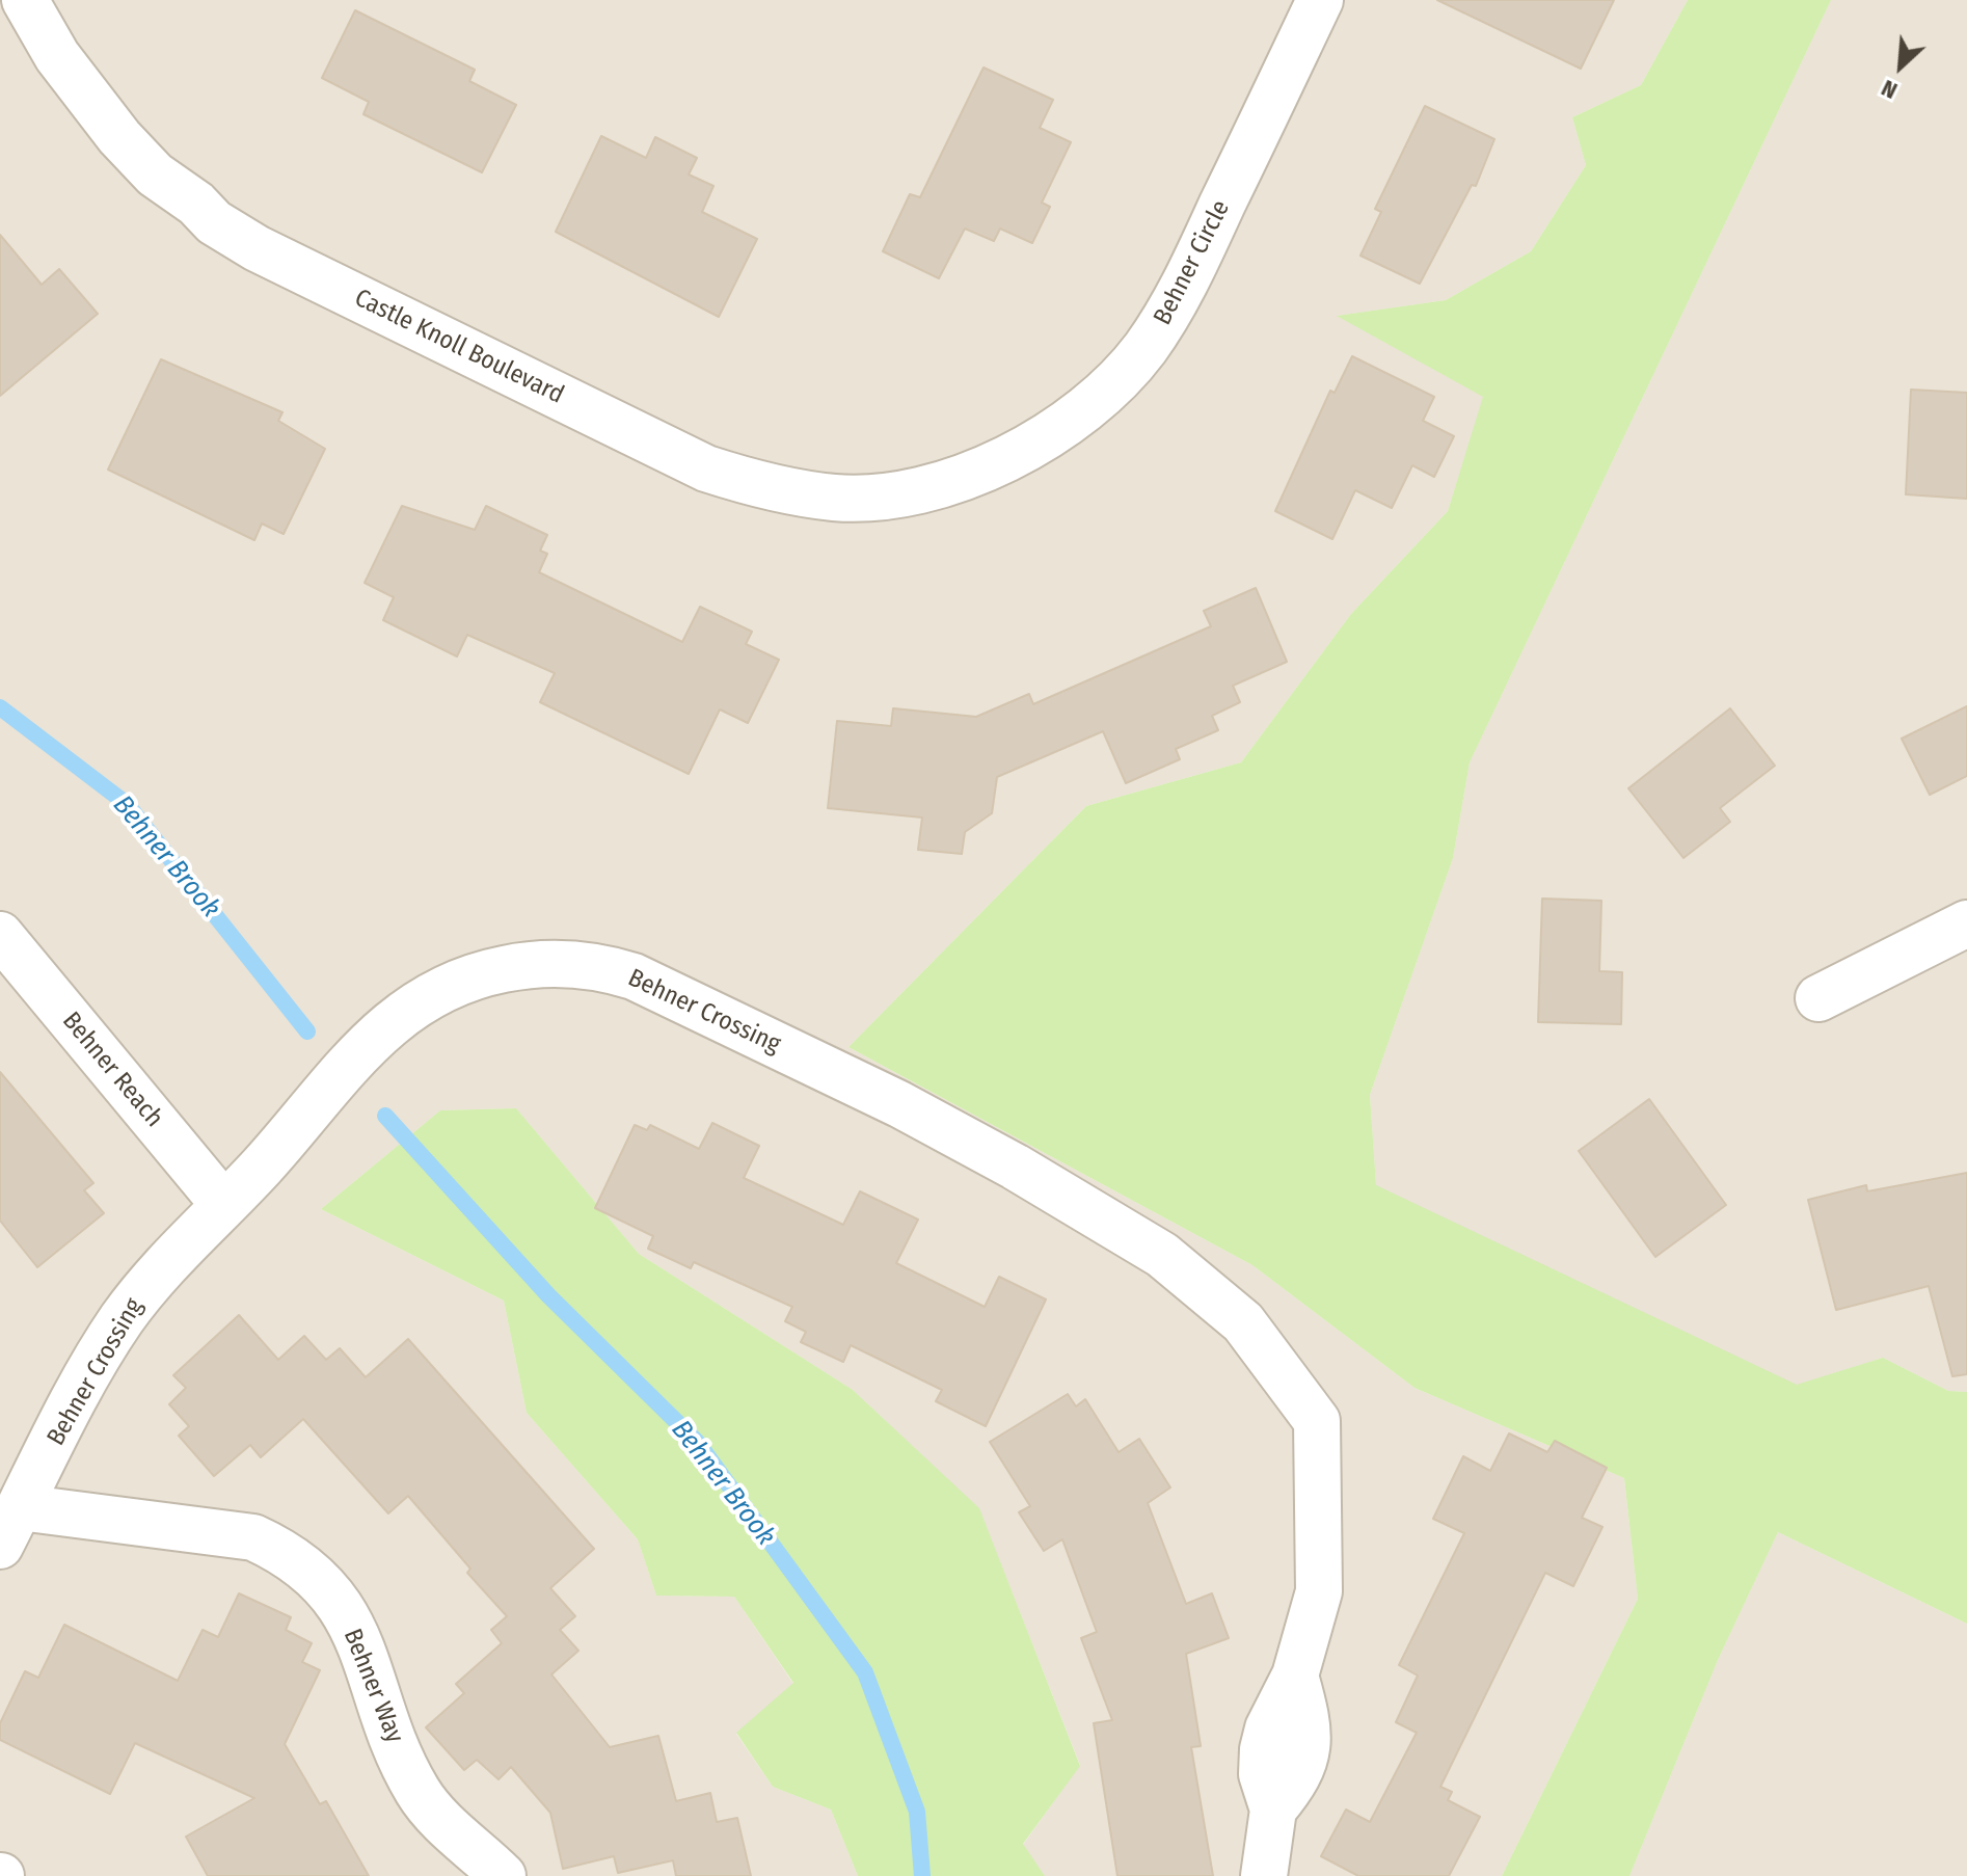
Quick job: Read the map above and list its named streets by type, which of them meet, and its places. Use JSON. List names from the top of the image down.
{
  "streets": {
    "street": [
      "Behner Circle",
      "Castle Knoll Boulevard",
      "Behner Crossing",
      "Behner Reach",
      "Behner Way"
    ]
  },
  "crossings": [
    ["Behner Circle", "Castle Knoll Boulevard"],
    ["Behner Crossing", "Behner Reach"],
    ["Behner Crossing", "Behner Way"]
  ],
  "water": ["Behner Brook"],
  "north": "bottom left"
}
